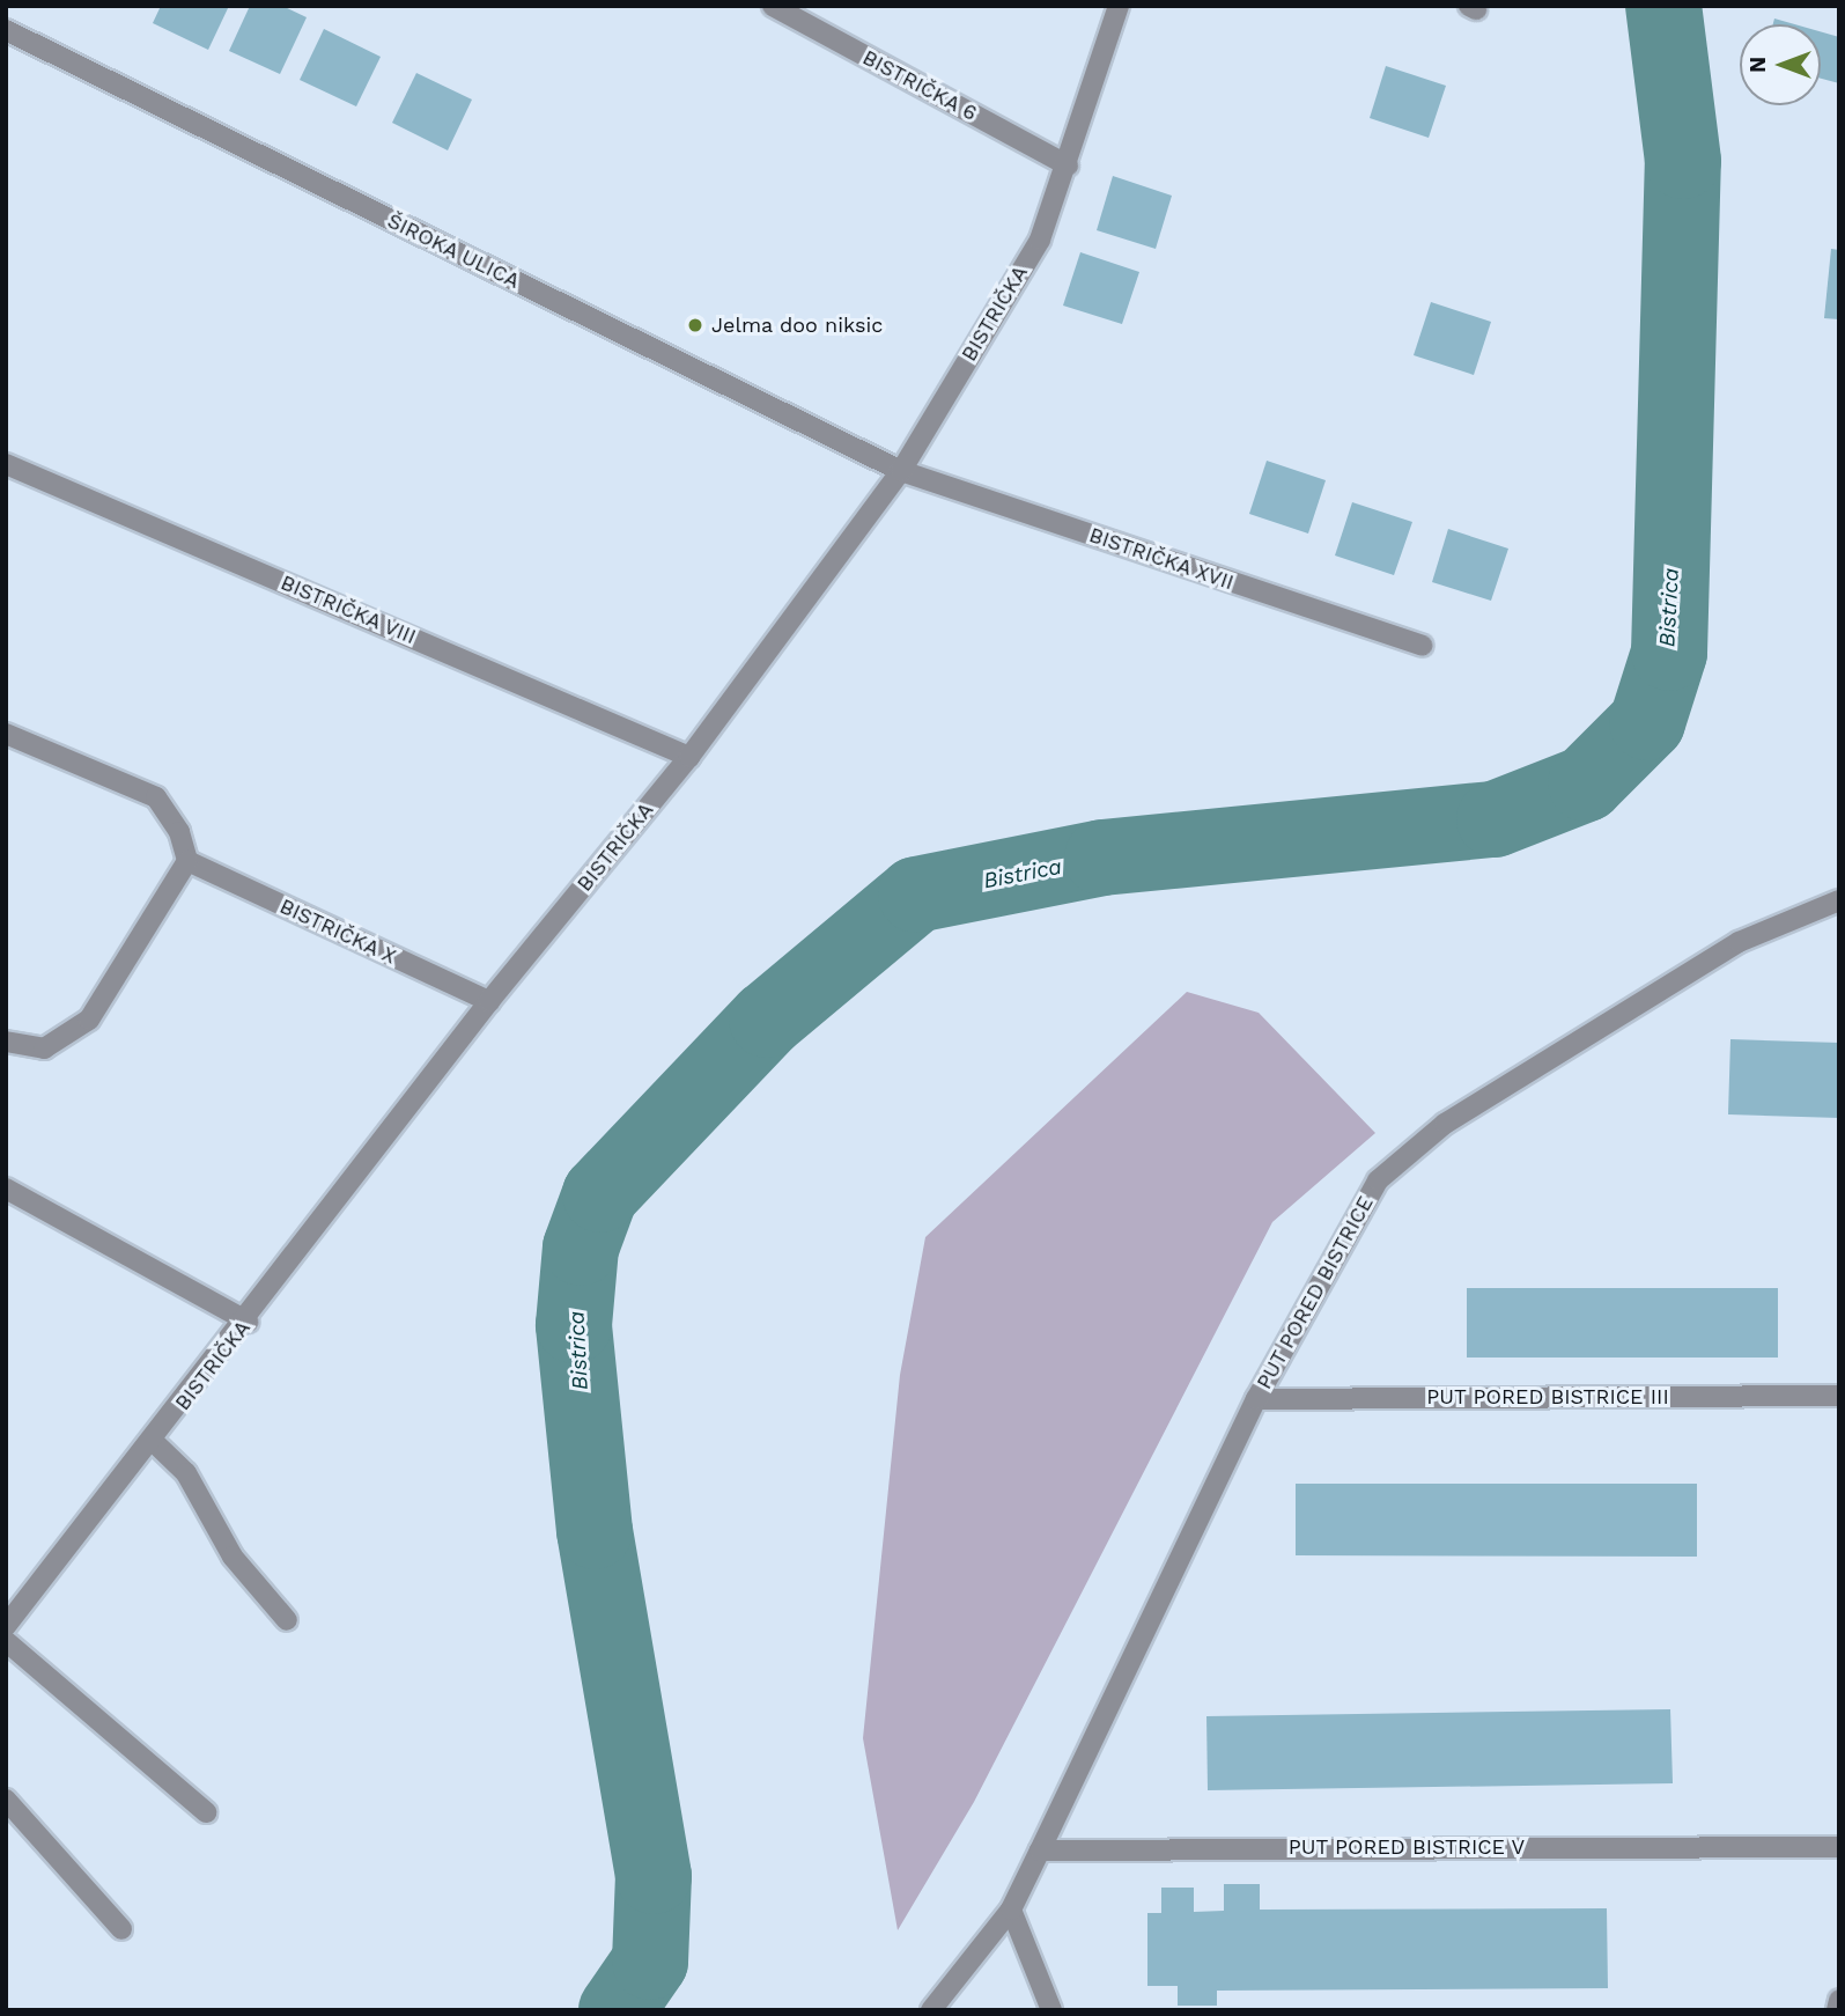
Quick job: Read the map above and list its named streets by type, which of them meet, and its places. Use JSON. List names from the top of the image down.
{
  "streets": {
    "street": [
      "BISTRIČKA 6",
      "ŠIROKA ULICA",
      "BISTRIČKA",
      "BISTRIČKA XVII",
      "BISTRIČKA VIII",
      "BISTRIČKA X",
      "PUT PORED BISTRICE",
      "PUT PORED BISTRICE III",
      "PUT PORED BISTRICE V"
    ]
  },
  "crossings": [
    ["BISTRIČKA 6", "BISTRIČKA"],
    ["ŠIROKA ULICA", "BISTRIČKA"],
    ["ŠIROKA ULICA", "BISTRIČKA XVII"],
    ["BISTRIČKA", "BISTRIČKA XVII"],
    ["BISTRIČKA", "BISTRIČKA VIII"],
    ["BISTRIČKA", "BISTRIČKA X"],
    ["PUT PORED BISTRICE", "PUT PORED BISTRICE III"],
    ["PUT PORED BISTRICE", "PUT PORED BISTRICE V"]
  ],
  "water": ["Bistrica"],
  "places": ["Jelma doo niksic"],
  "north": "left"
}
